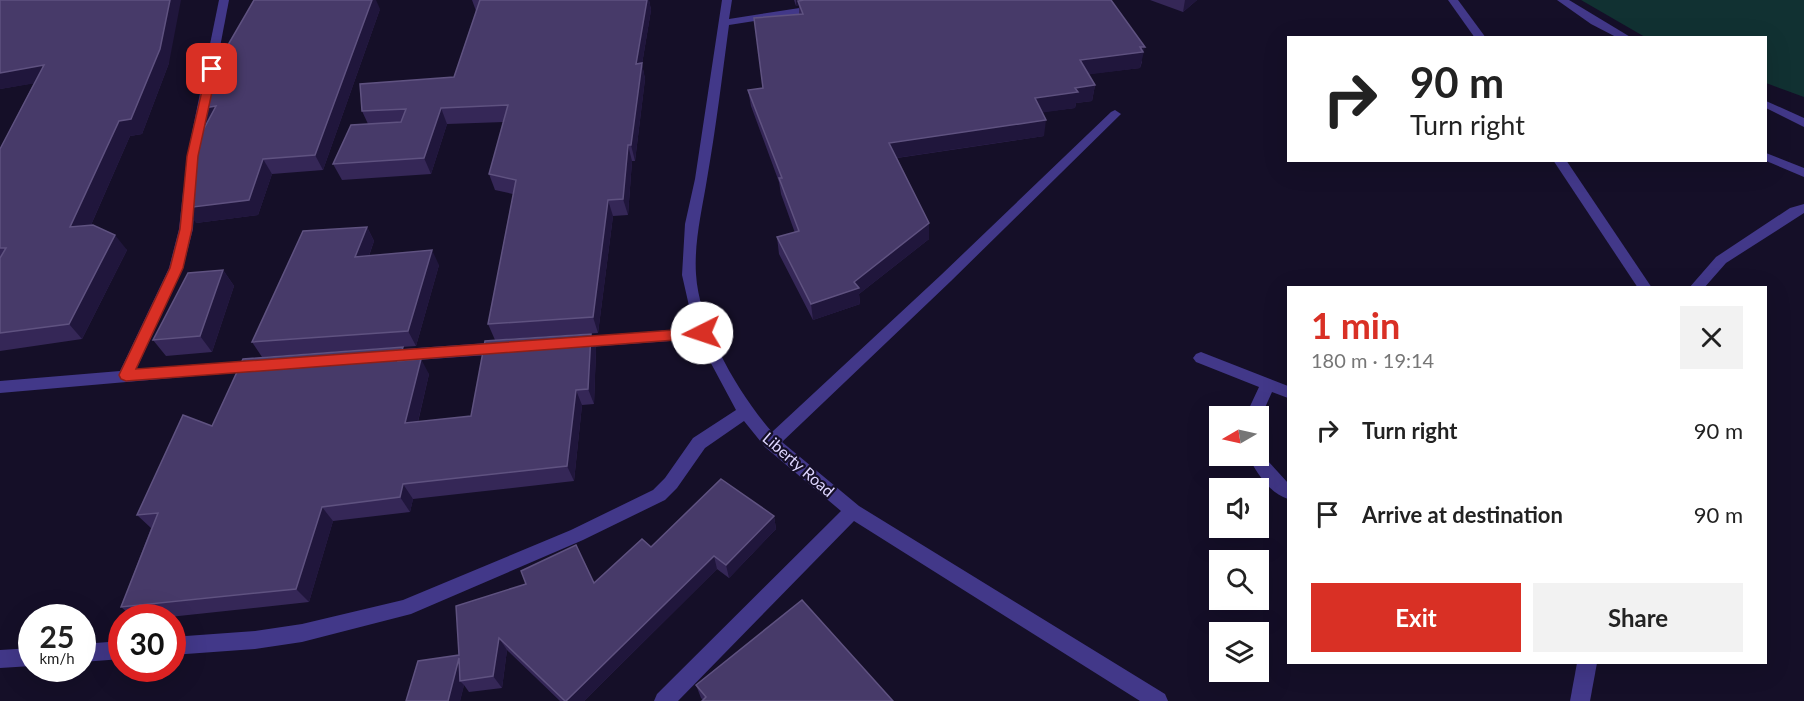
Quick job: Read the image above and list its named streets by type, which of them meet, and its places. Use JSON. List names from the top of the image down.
{
  "streets": {
    "street": ["Liberty Road"]
  },
  "north": "left",
  "page": {
    "turn": ["90 m", "Turn right"],
    "heading": ["1 min", "180 m · 19:14"],
    "list": [
      {
        "name": "Turn right",
        "value": "90 m"
      },
      {
        "name": "Arrive at destination",
        "value": "90 m"
      }
    ],
    "buttons": ["Exit", "Share"],
    "speed": "25 km/h",
    "limit": "30"
  }
}
